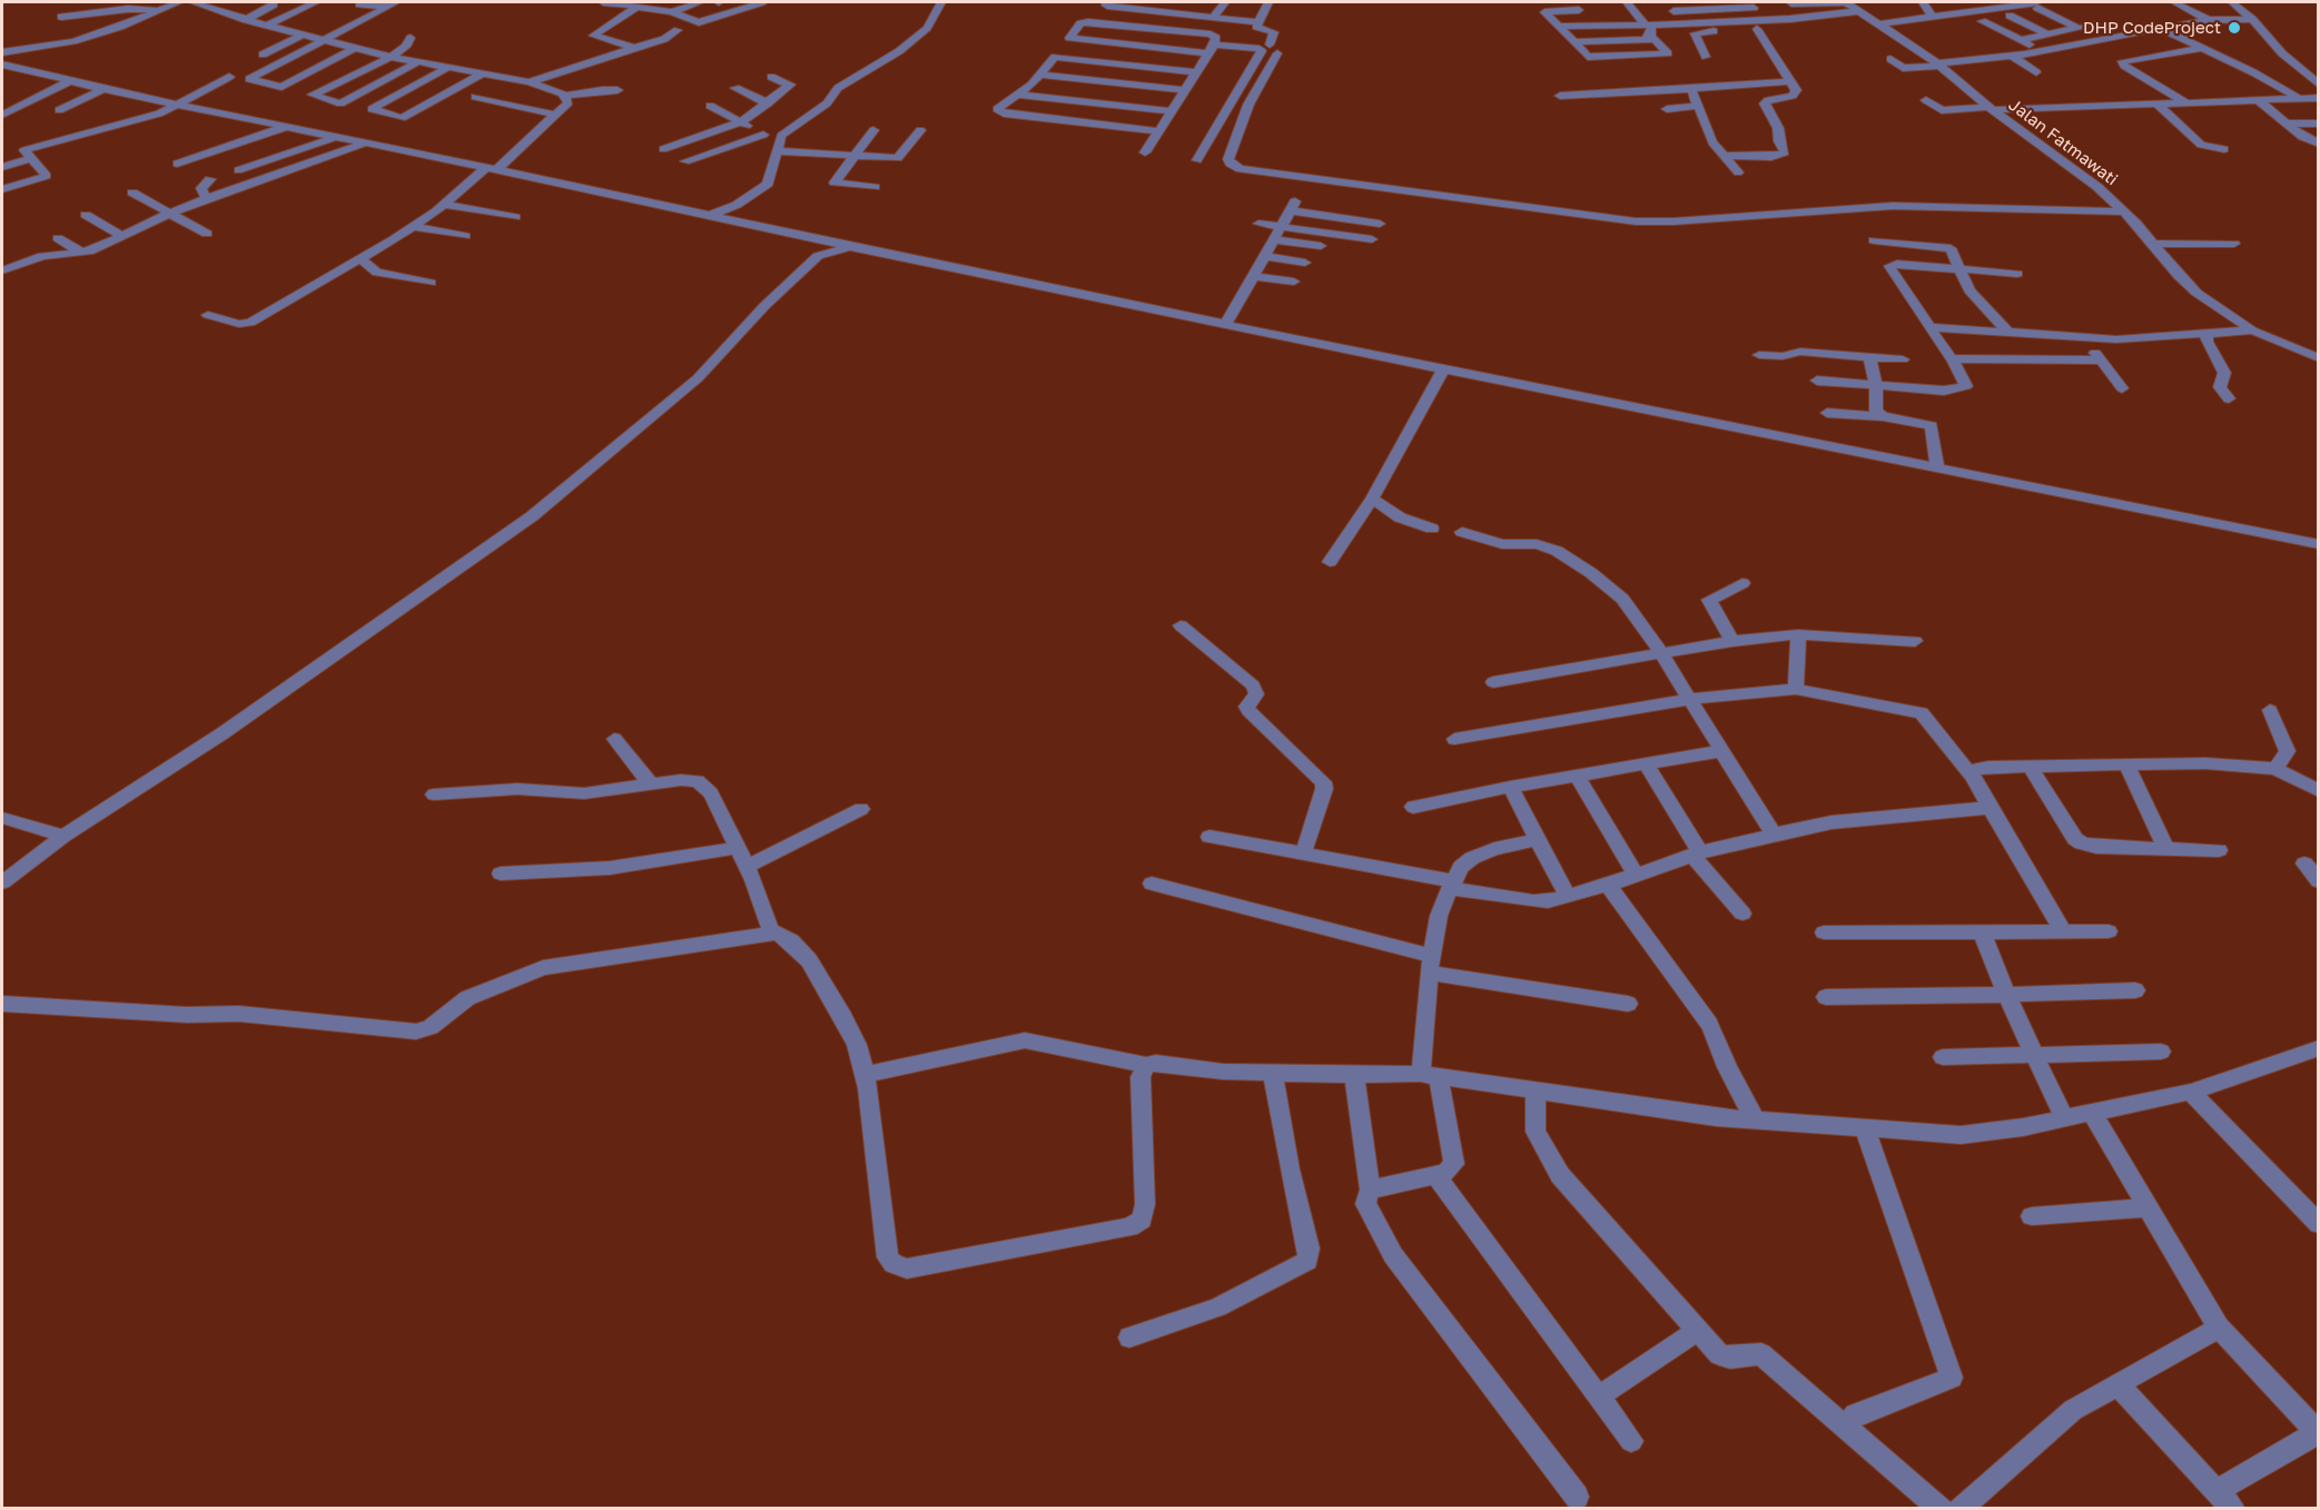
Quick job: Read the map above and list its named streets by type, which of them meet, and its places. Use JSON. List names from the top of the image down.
{
  "streets": {
    "street": ["Jalan Fatmawati"]
  },
  "places": ["DHP CodeProject"]
}
